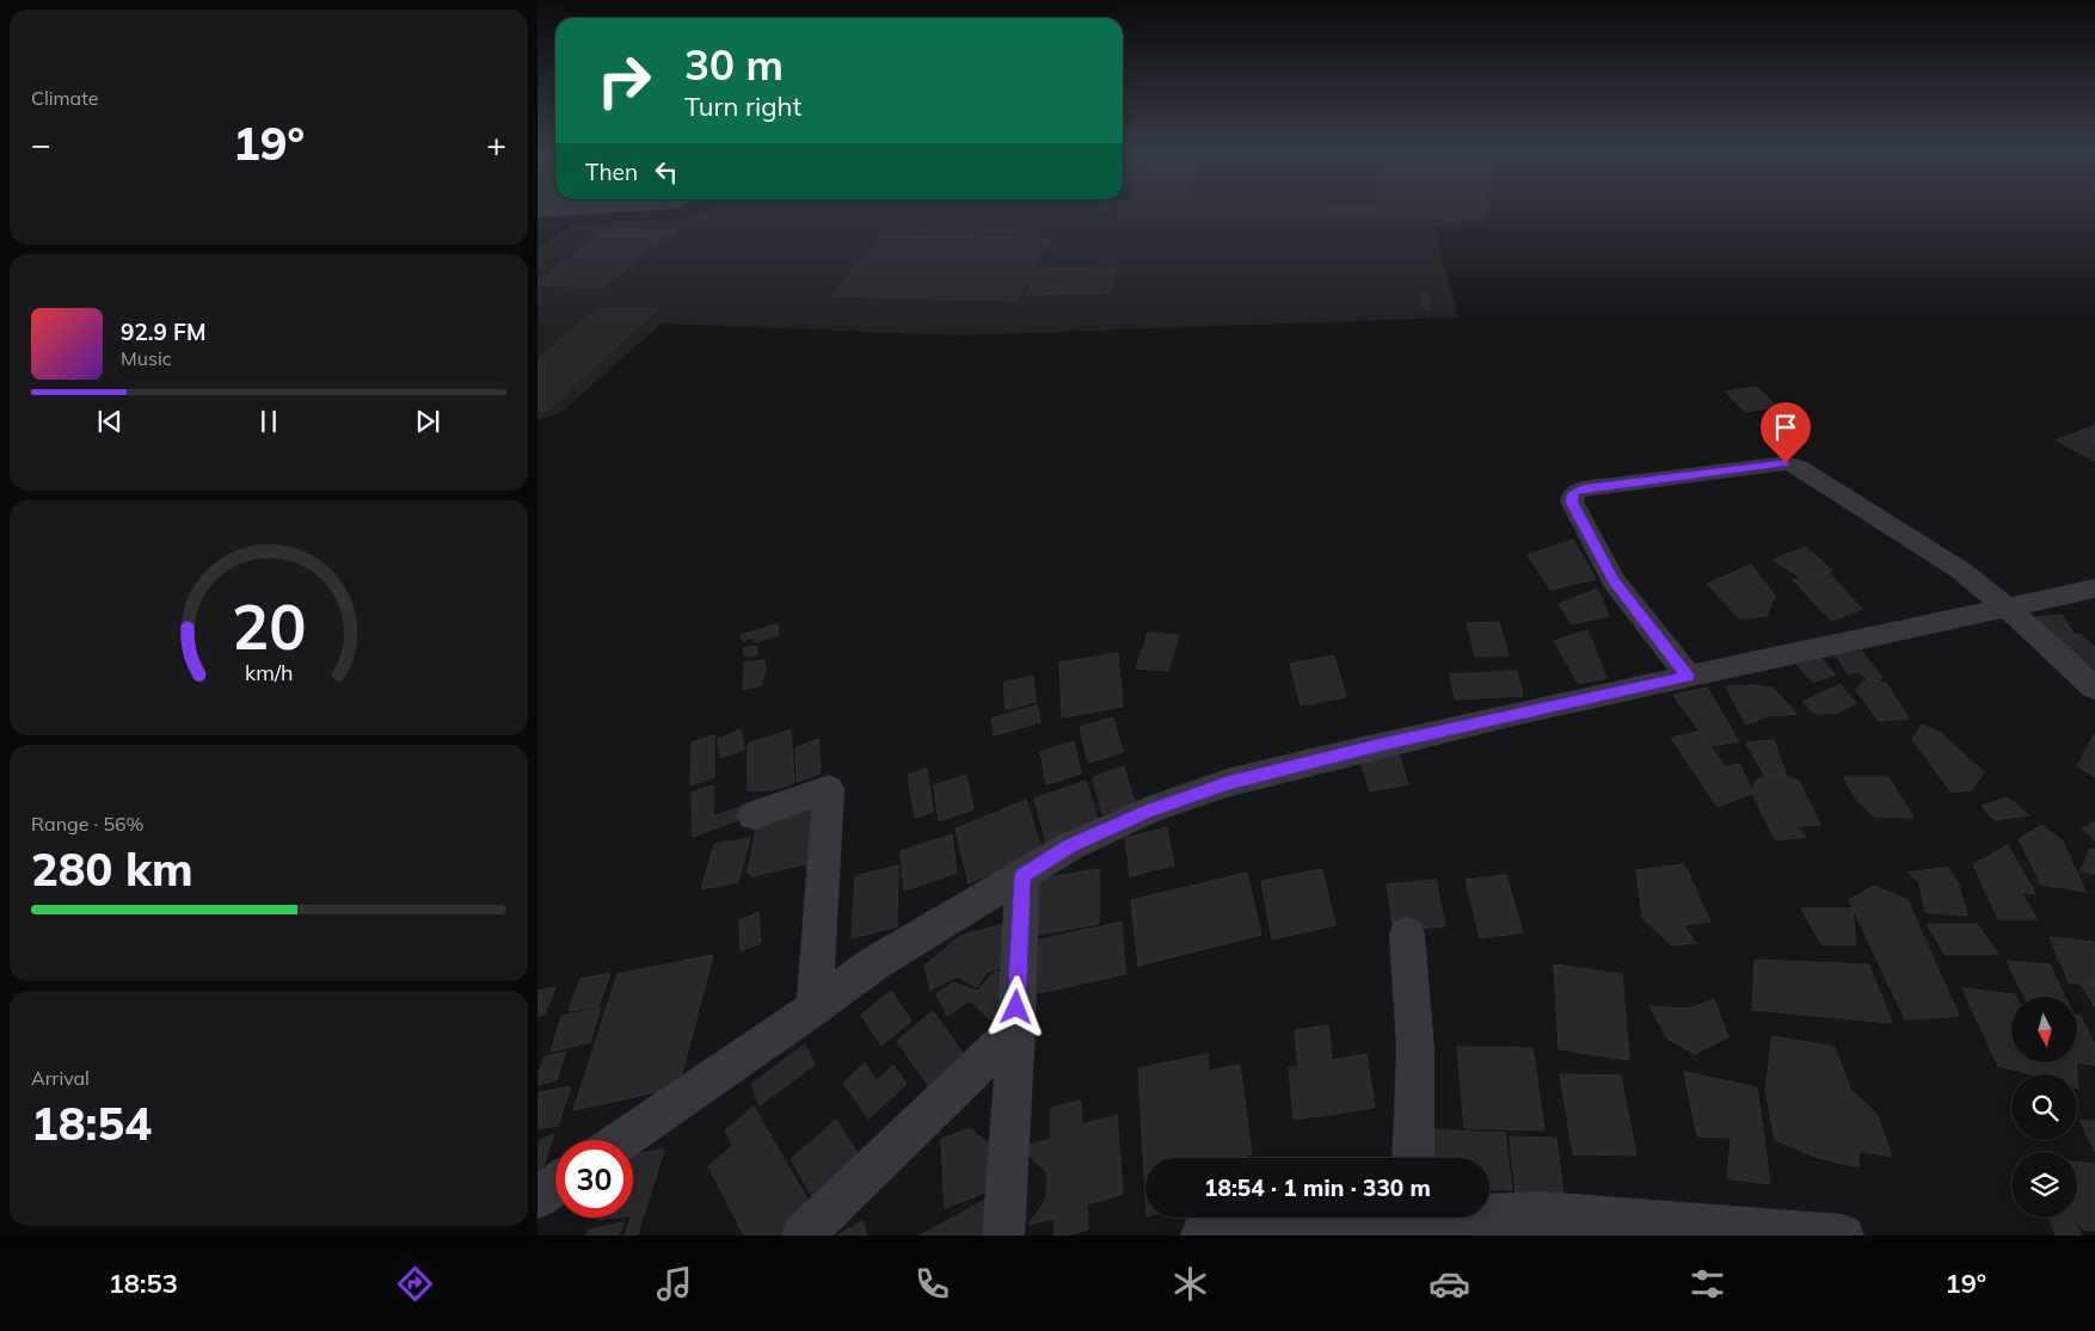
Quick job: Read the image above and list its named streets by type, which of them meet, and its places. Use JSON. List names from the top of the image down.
{
  "north": "bottom",
  "page": {
    "tile": [
      "Climate",
      ["Range · 56%", "280 km"],
      ["Arrival", "18:54"]
    ],
    "turn": ["30 m", "Turn right"],
    "heat": ["−", "19°", "+"],
    "then": "Then",
    "song": ["92.9 FM", "Music"],
    "limit": "30",
    "trip": "18:54 · 1 min · 330 m",
    "tabs": ["18:53", "19°"],
    "gauge": ["20", "km/h"]
  }
}
